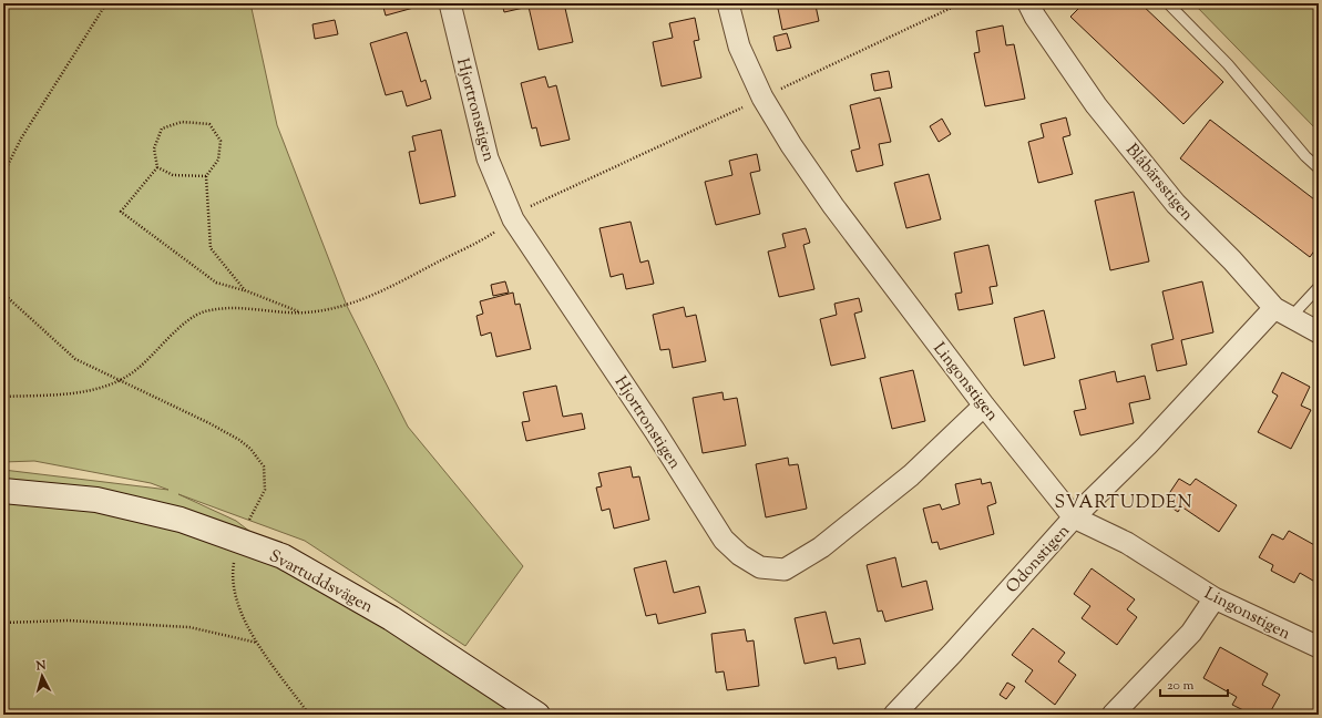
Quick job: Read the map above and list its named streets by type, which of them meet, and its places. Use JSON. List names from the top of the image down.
{
  "streets": {
    "street": [
      "Hjortronstigen",
      "Blåbärsstigen",
      "Lingonstigen",
      "Odonstigen",
      "Svartuddsvägen"
    ]
  },
  "crossings": [
    ["Hjortronstigen", "Lingonstigen"],
    ["Blåbärsstigen", "Odonstigen"],
    ["Lingonstigen", "Odonstigen"]
  ],
  "districts": ["SVARTUDDEN"],
  "scale_bar": "20 m",
  "north": "top"
}
